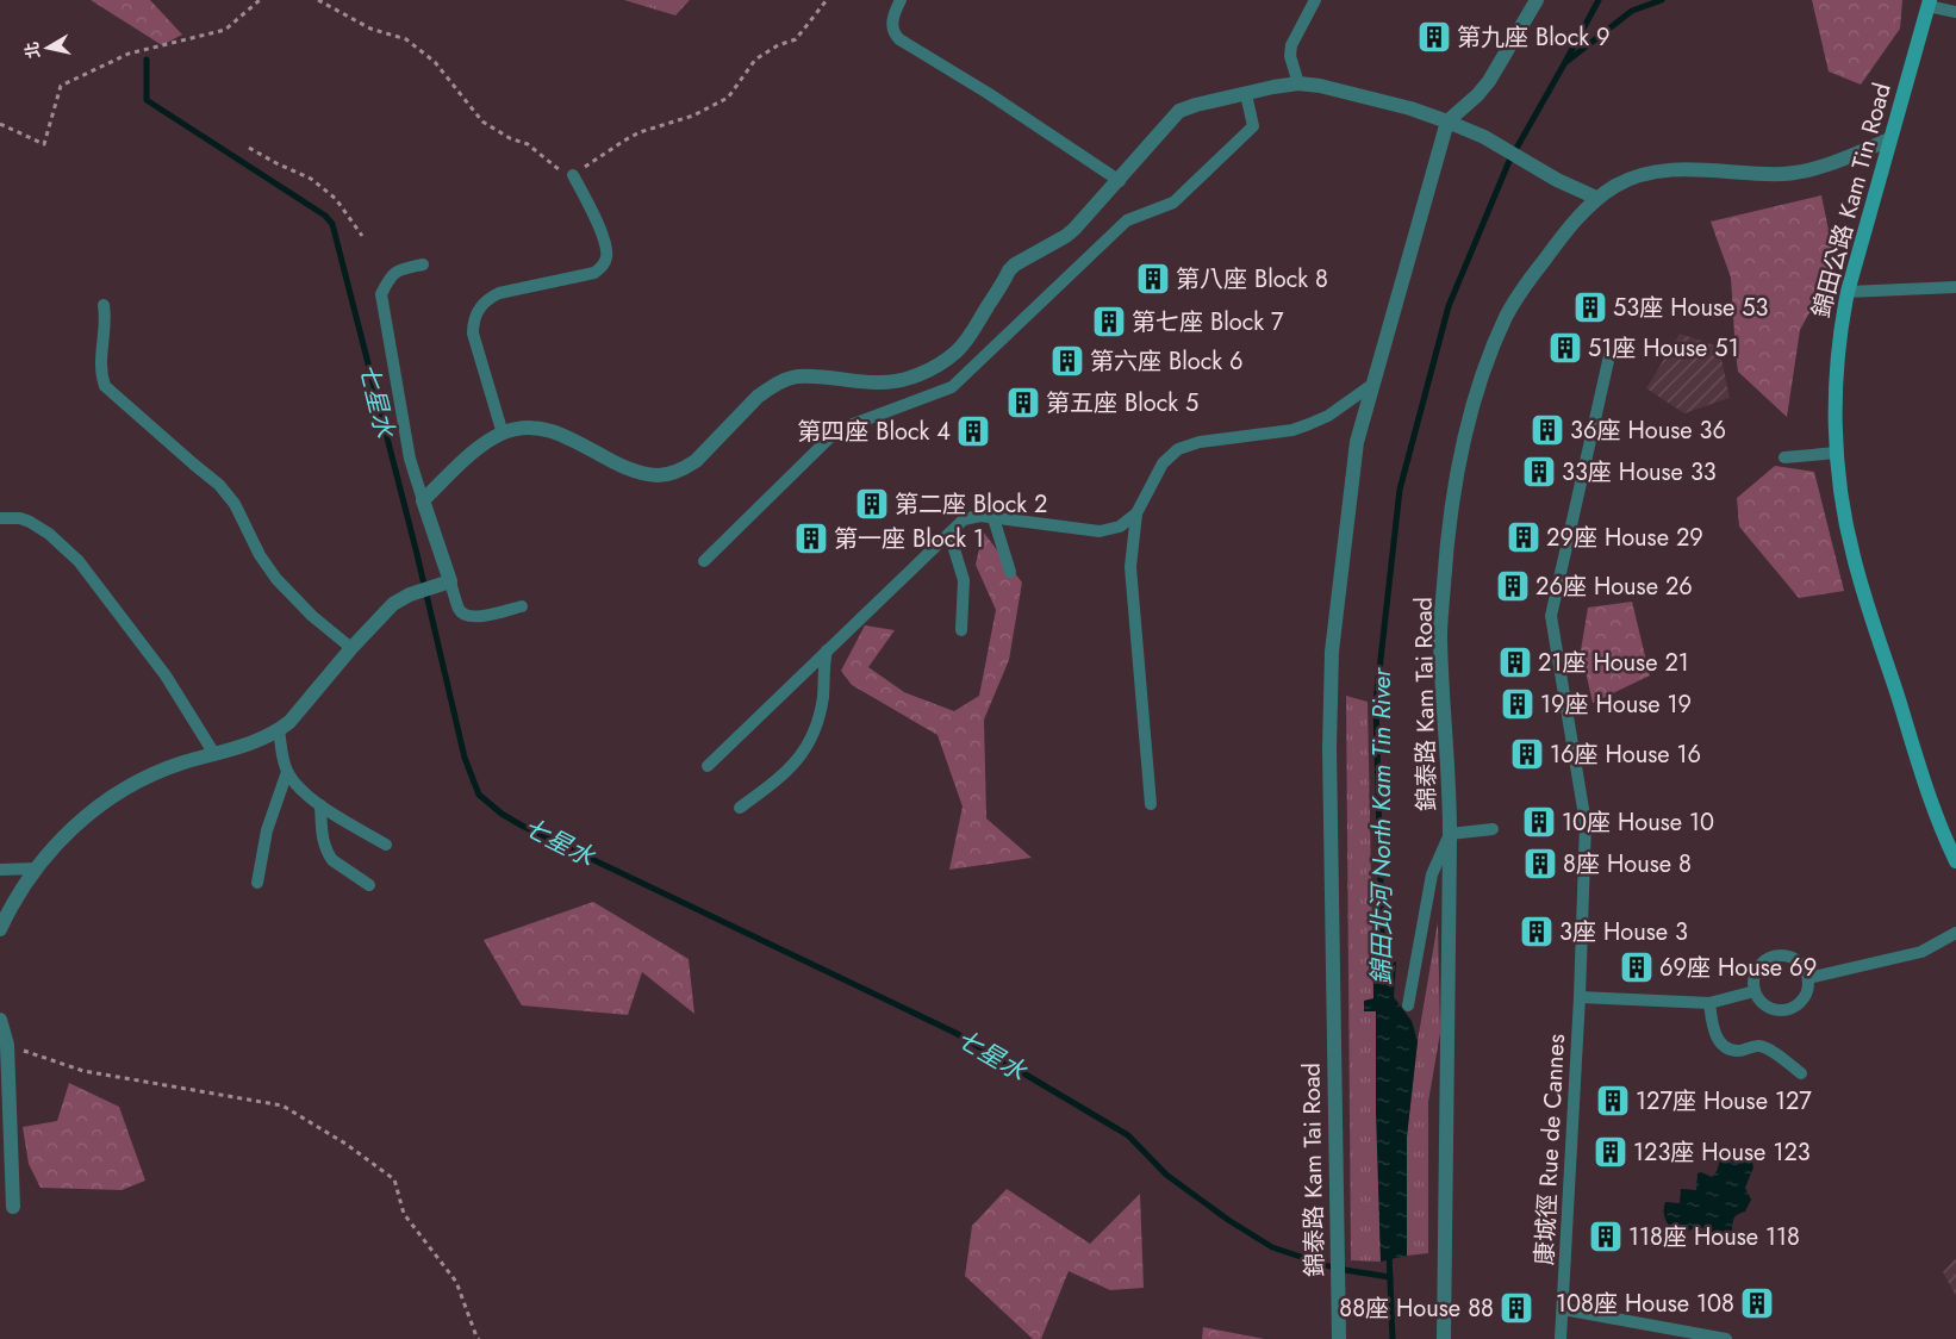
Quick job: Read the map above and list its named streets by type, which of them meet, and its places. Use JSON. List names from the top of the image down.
{
  "streets": {
    "main road": ["錦田公路 Kam Tin Road"],
    "street": ["錦泰路 Kam Tai Road"],
    "lane": ["康城徑 Rue de Cannes"]
  },
  "crossings": [
    ["錦田公路 Kam Tin Road", "錦泰路 Kam Tai Road"]
  ],
  "water": ["七星水", "錦田北河 North Kam Tin River"],
  "places": {
    "building": [
      "第九座 Block 9",
      "第八座 Block 8",
      "53座 House 53",
      "第七座 Block 7",
      "51座 House 51",
      "第六座 Block 6",
      "第五座 Block 5",
      "36座 House 36",
      "第四座 Block 4",
      "33座 House 33",
      "第二座 Block 2",
      "29座 House 29",
      "第一座 Block 1",
      "26座 House 26",
      "21座 House 21",
      "19座 House 19",
      "16座 House 16",
      "10座 House 10",
      "8座 House 8",
      "3座 House 3",
      "69座 House 69",
      "127座 House 127",
      "123座 House 123",
      "118座 House 118",
      "108座 House 108",
      "88座 House 88"
    ]
  },
  "north": "left"
}
